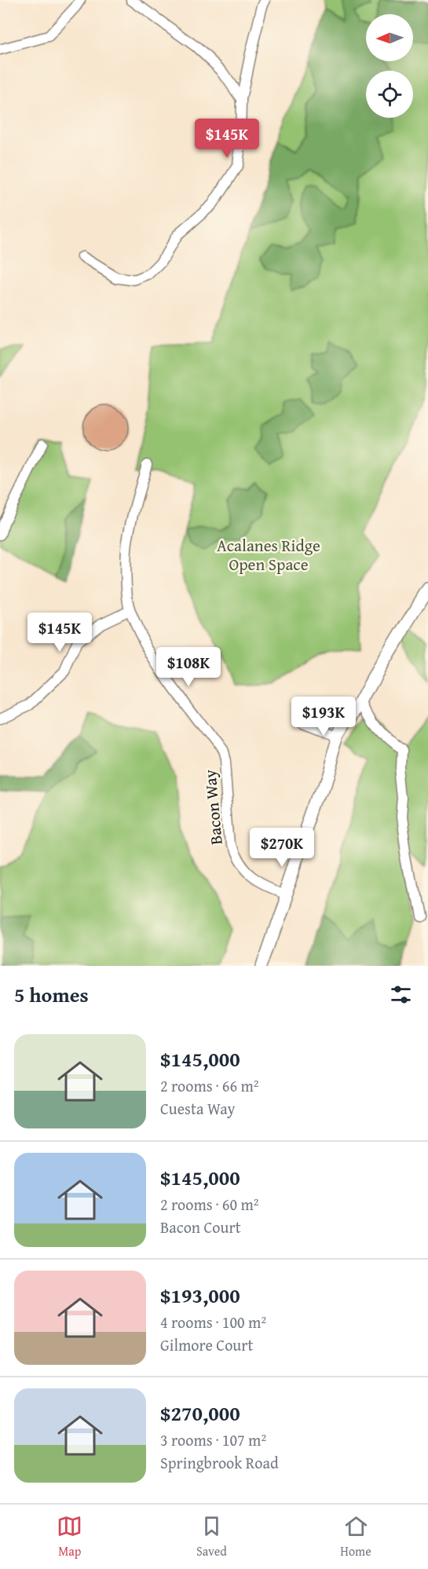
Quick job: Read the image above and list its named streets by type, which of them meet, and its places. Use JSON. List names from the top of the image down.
{
  "streets": {
    "street": ["Bacon Way"]
  },
  "parks": ["Acalanes Ridge Open Space"],
  "north": "left",
  "page": {
    "price": [
      "$145K",
      "$145K",
      "$108K",
      "$193K",
      "$270K"
    ],
    "heading": "5 homes",
    "list": [
      {
        "name": "$145,000",
        "note": "2 rooms · 66 m² · Cuesta Way"
      },
      {
        "name": "$145,000",
        "note": "2 rooms · 60 m² · Bacon Court"
      },
      {
        "name": "$193,000",
        "note": "4 rooms · 100 m² · Gilmore Court"
      },
      {
        "name": "$270,000",
        "note": "3 rooms · 107 m² · Springbrook Road"
      }
    ],
    "tabs": ["Map", "Saved", "Home"]
  }
}
